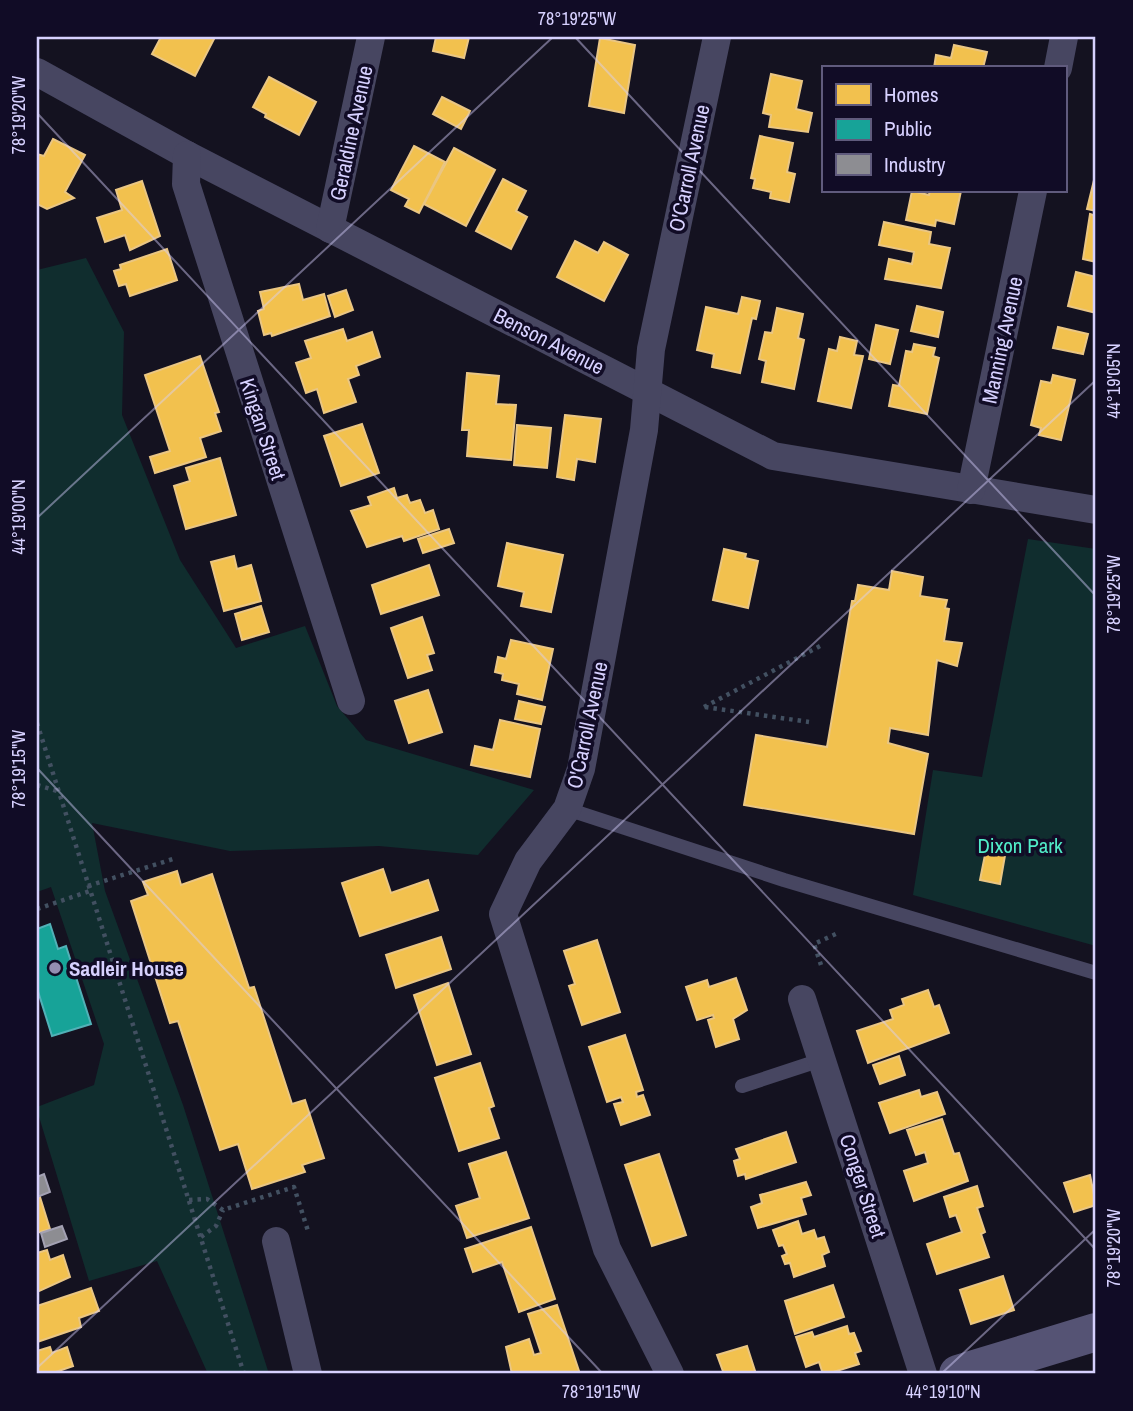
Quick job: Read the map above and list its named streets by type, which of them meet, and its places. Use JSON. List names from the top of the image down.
{
  "streets": {
    "street": [
      "Geraldine Avenue",
      "O'Carroll Avenue",
      "Manning Avenue",
      "Benson Avenue",
      "Kingan Street",
      "Conger Street"
    ]
  },
  "crossings": [
    ["Geraldine Avenue", "Benson Avenue"],
    ["O'Carroll Avenue", "Benson Avenue"],
    ["Manning Avenue", "Benson Avenue"],
    ["Benson Avenue", "Kingan Street"]
  ],
  "parks": ["Dixon Park"],
  "places": ["Sadleir House"],
  "legend": ["Homes", "Public", "Industry"],
  "coordinates": [
    "78°19'25\"W",
    "78°19'20\"W",
    "44°19'05\"N",
    "44°19'00\"N",
    "78°19'15\"W",
    "44°19'10\"N"
  ]
}
